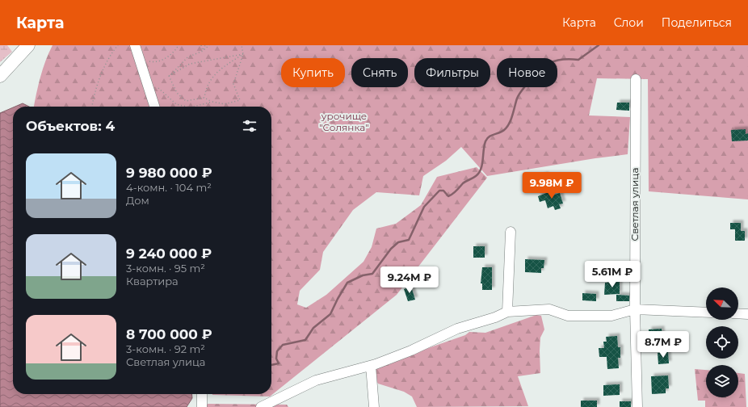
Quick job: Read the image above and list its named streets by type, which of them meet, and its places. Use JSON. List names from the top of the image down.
{
  "streets": {
    "street": ["Светлая улица"]
  },
  "parks": ["урочище \"Солянка\""],
  "north": "top left",
  "page": {
    "header": "Карта",
    "nav": ["Карта", "Слои", "Поделиться"],
    "chip": [
      "Купить",
      "Снять",
      "Фильтры",
      "Новое"
    ],
    "heading": "Объектов: 4",
    "list": [
      {
        "name": "9 980 000 ₽",
        "note": "4-комн. · 104 m² · Дом"
      },
      {
        "name": "9 240 000 ₽",
        "note": "3-комн. · 95 m² · Квартира"
      },
      {
        "name": "8 700 000 ₽",
        "note": "3-комн. · 92 m² · Светлая улица"
      }
    ],
    "price": [
      "9.98M ₽",
      "5.61M ₽",
      "9.24M ₽",
      "8.7M ₽"
    ]
  }
}
